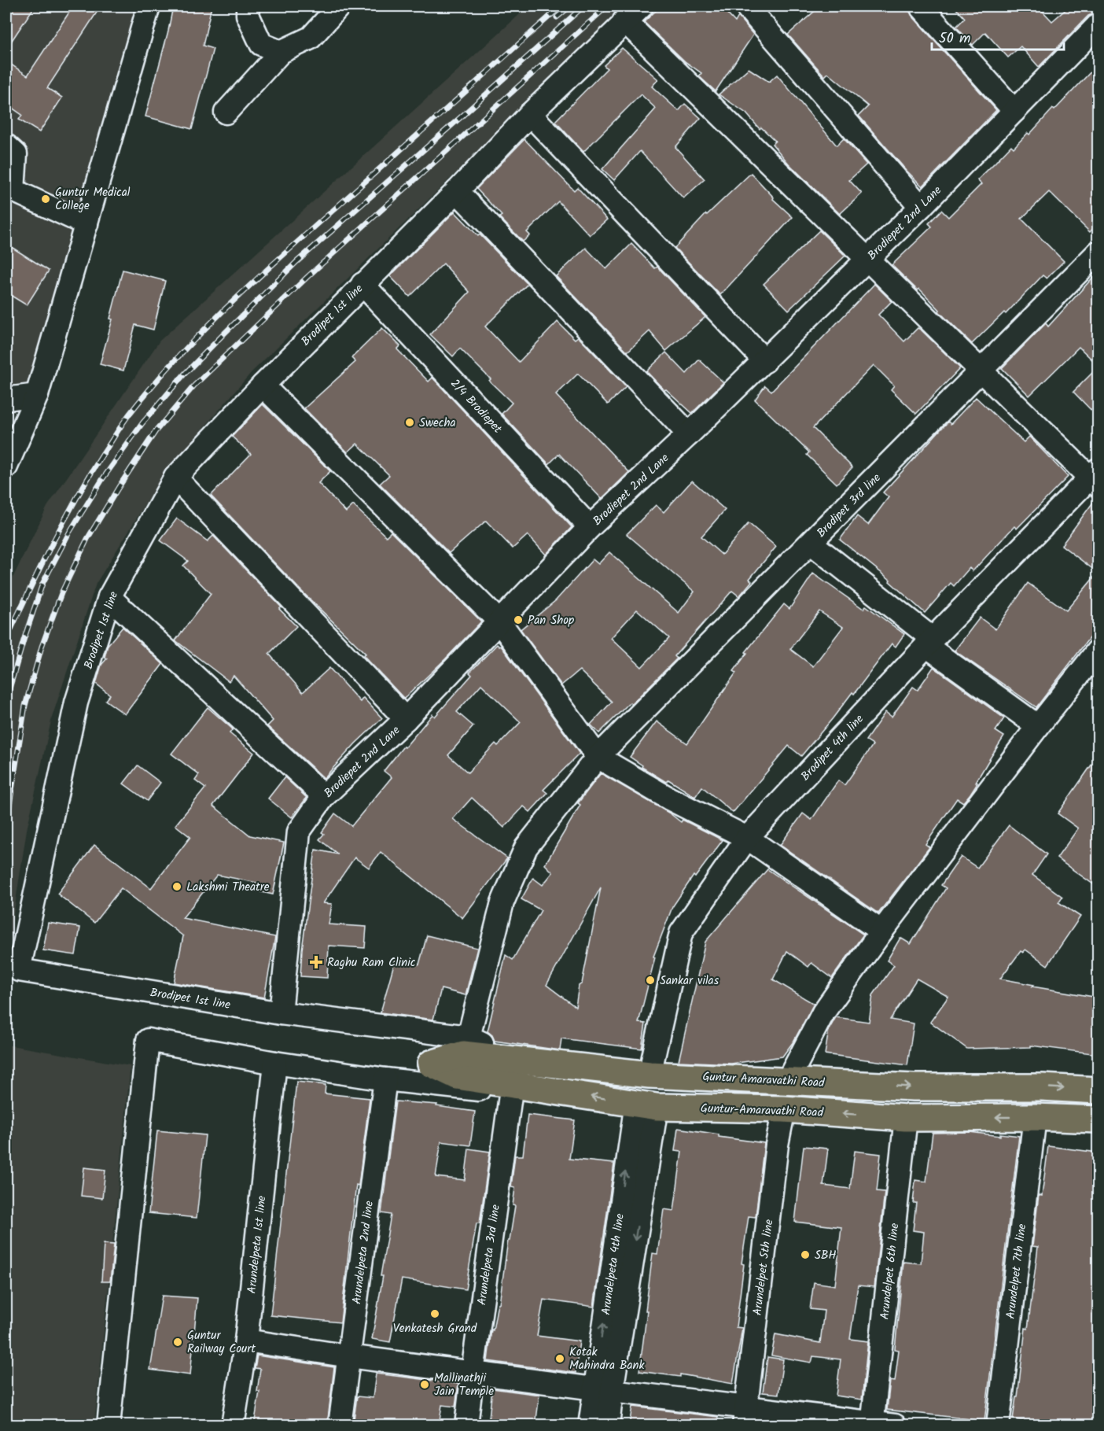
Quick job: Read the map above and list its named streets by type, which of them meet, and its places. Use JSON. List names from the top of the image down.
{
  "streets": {
    "main road": ["Guntur Amaravathi Road", "Guntur-Amaravathi Road"],
    "street": [
      "Brodiepet 2nd Lane",
      "Brodipet 1st line",
      "2/4 Brodiepet",
      "Brodipet 3rd line",
      "Brodipet 4th line",
      "Arundelpeta 1st line",
      "Arundelpeta 2nd line",
      "Arundelpeta 3rd line",
      "Arundelpeta 4th line",
      "Arundelpet 5th line",
      "Arundelpet 6th line",
      "Arundelpet 7th line"
    ]
  },
  "crossings": [
    ["Brodiepet 2nd Lane", "Brodipet 1st line"],
    ["Brodiepet 2nd Lane", "2/4 Brodiepet"],
    ["Brodipet 1st line", "2/4 Brodiepet"],
    ["Brodipet 1st line", "Brodipet 3rd line"],
    ["Brodipet 1st line", "Guntur Amaravathi Road"],
    ["Brodipet 1st line", "Guntur-Amaravathi Road"],
    ["Brodipet 1st line", "Arundelpeta 3rd line"],
    ["Brodipet 4th line", "Guntur Amaravathi Road"],
    ["Guntur Amaravathi Road", "Guntur-Amaravathi Road"],
    ["Guntur Amaravathi Road", "Arundelpeta 3rd line"],
    ["Guntur-Amaravathi Road", "Arundelpeta 3rd line"],
    ["Guntur-Amaravathi Road", "Arundelpeta 4th line"],
    ["Guntur-Amaravathi Road", "Arundelpet 5th line"],
    ["Guntur-Amaravathi Road", "Arundelpet 6th line"],
    ["Guntur-Amaravathi Road", "Arundelpet 7th line"]
  ],
  "one_way": ["Guntur Amaravathi Road", "Guntur-Amaravathi Road"],
  "places": {
    "other": [
      "Guntur Medical College",
      "Swecha",
      "Pan Shop",
      "Lakshmi Theatre",
      "Sankar vilas",
      "SBH",
      "Venkatesh Grand",
      "Guntur Railway Court",
      "Kotak Mahindra Bank",
      "Mallinathji Jain Temple"
    ],
    "health": ["Raghu Ram Clinic"]
  },
  "scale_bar": "50 m"
}
